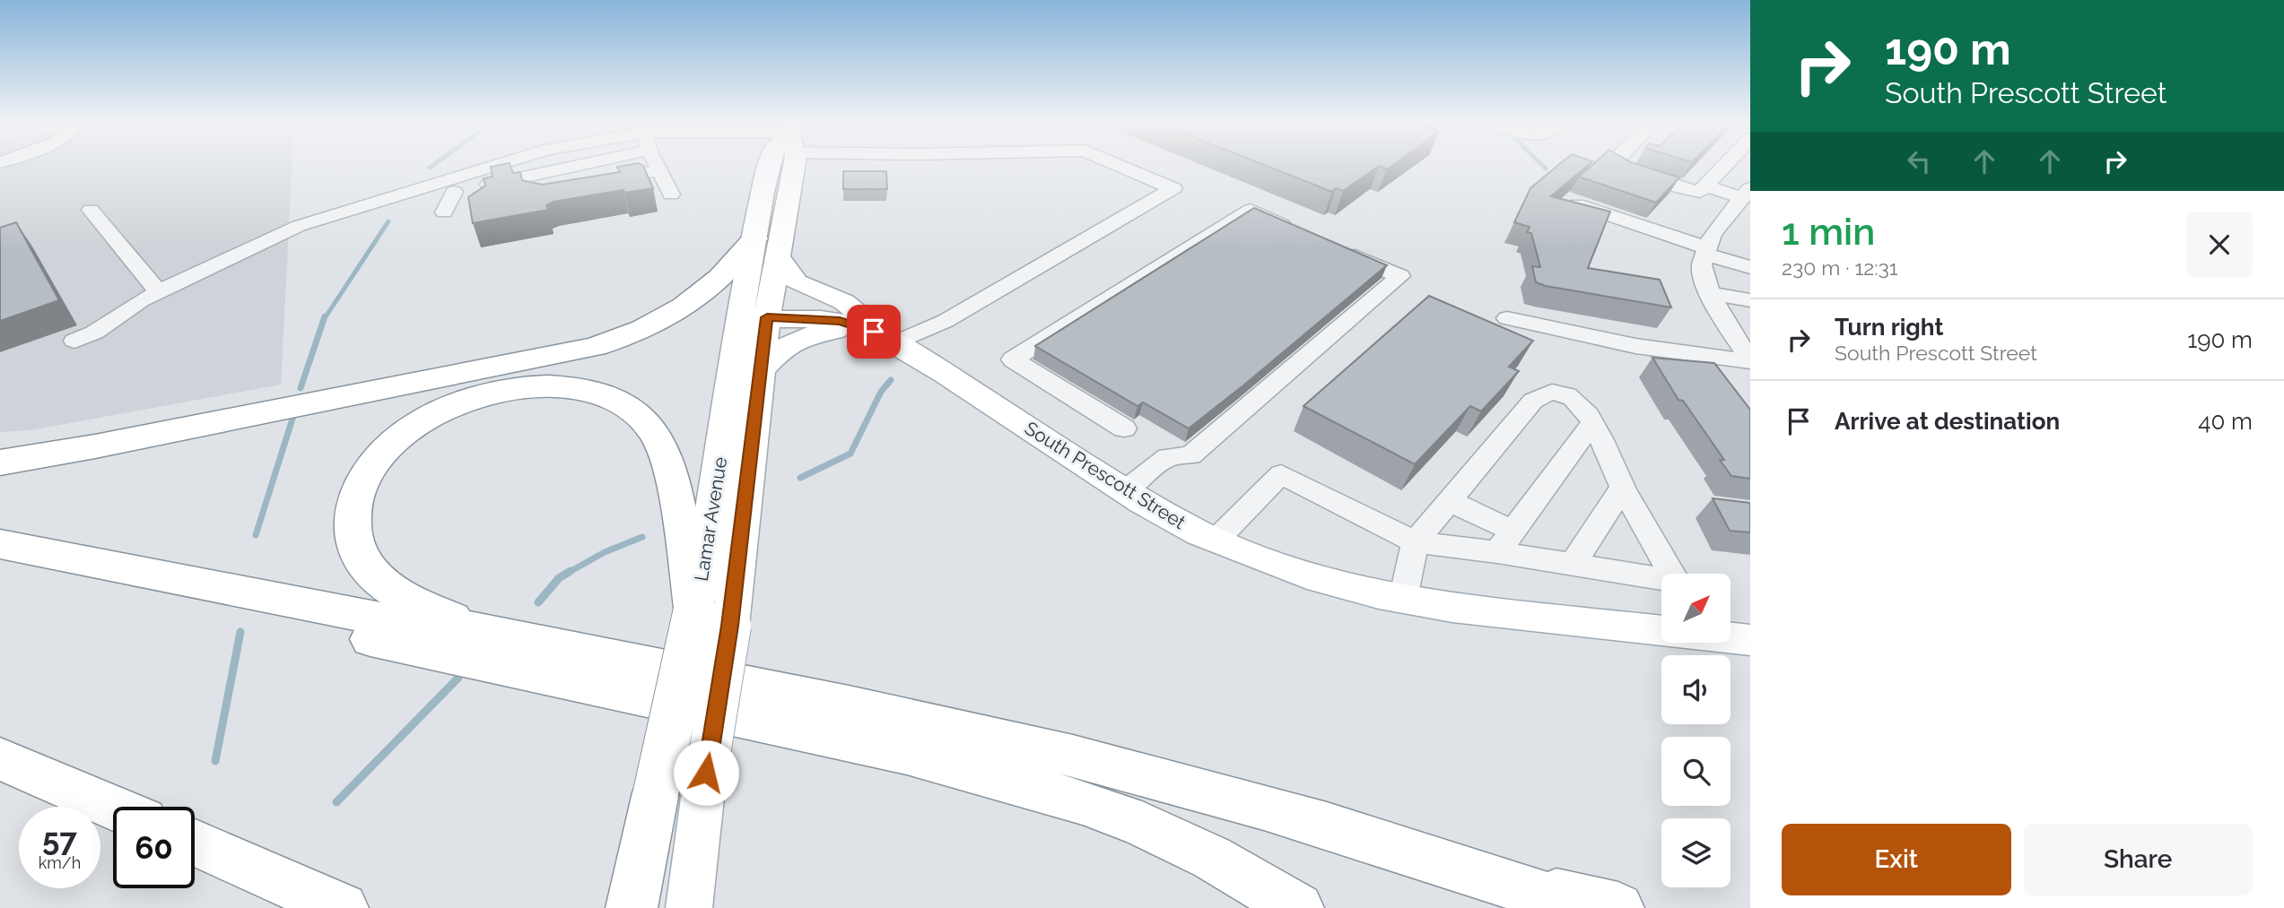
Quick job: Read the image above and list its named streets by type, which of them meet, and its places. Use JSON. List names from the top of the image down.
{
  "streets": {
    "highway": ["Lamar Avenue"],
    "main road": ["South Prescott Street"]
  },
  "crossings": [
    ["South Prescott Street", "Lamar Avenue"]
  ],
  "north": "top right",
  "page": {
    "turn": ["190 m", "South Prescott Street"],
    "heading": ["1 min", "230 m · 12:31"],
    "list": [
      {
        "name": "Turn right",
        "note": "South Prescott Street",
        "value": "190 m"
      },
      {
        "name": "Arrive at destination",
        "value": "40 m"
      }
    ],
    "speed": "57 km/h",
    "limit": "60",
    "buttons": ["Exit", "Share"]
  }
}
